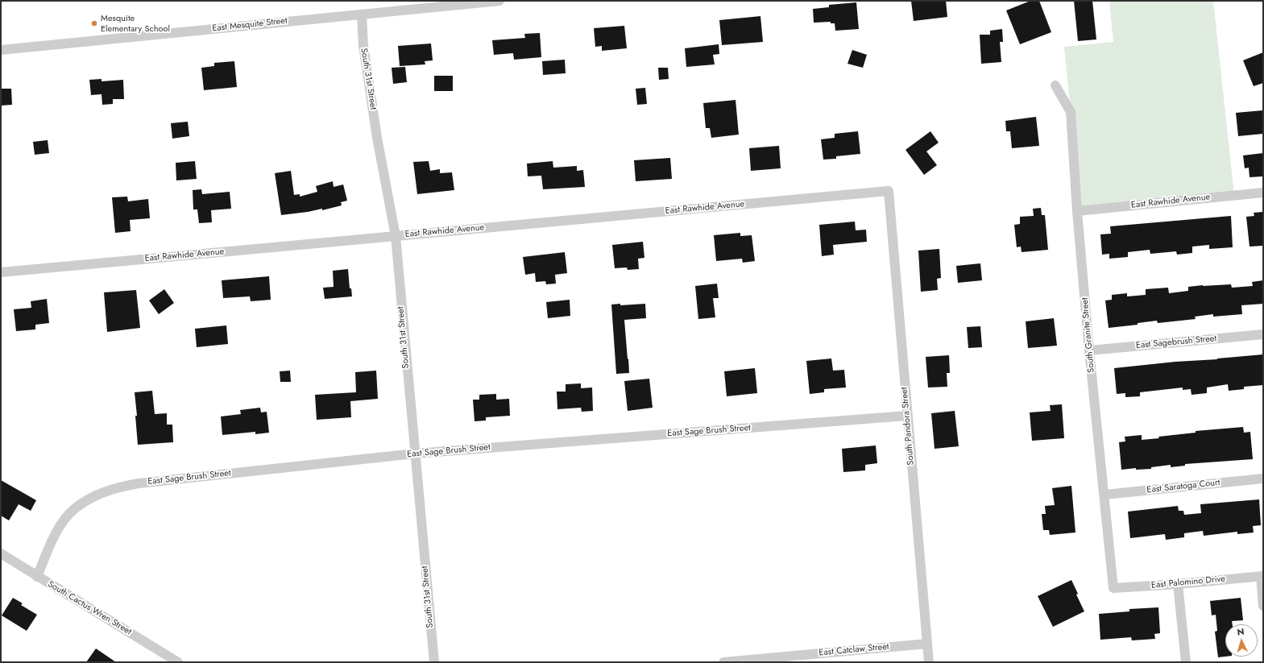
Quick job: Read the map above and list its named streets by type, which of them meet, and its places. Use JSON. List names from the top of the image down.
{
  "streets": {
    "street": [
      "East Mesquite Street",
      "South 31st Street",
      "East Rawhide Avenue",
      "South Granite Street",
      "East Sagebrush Street",
      "South Pandora Street",
      "East Sage Brush Street",
      "East Saratoga Court",
      "East Palomino Drive",
      "South Cactus Wren Street",
      "East Catclaw Street"
    ]
  },
  "crossings": [
    ["East Mesquite Street", "South 31st Street"],
    ["South 31st Street", "East Rawhide Avenue"],
    ["South 31st Street", "East Sage Brush Street"],
    ["East Rawhide Avenue", "South Granite Street"],
    ["East Rawhide Avenue", "South Pandora Street"],
    ["South Granite Street", "East Sagebrush Street"],
    ["South Granite Street", "East Saratoga Court"],
    ["South Granite Street", "East Palomino Drive"],
    ["South Pandora Street", "East Sage Brush Street"],
    ["South Pandora Street", "East Catclaw Street"],
    ["East Sage Brush Street", "South Cactus Wren Street"]
  ],
  "places": ["Mesquite Elementary School"],
  "north": "top"
}
